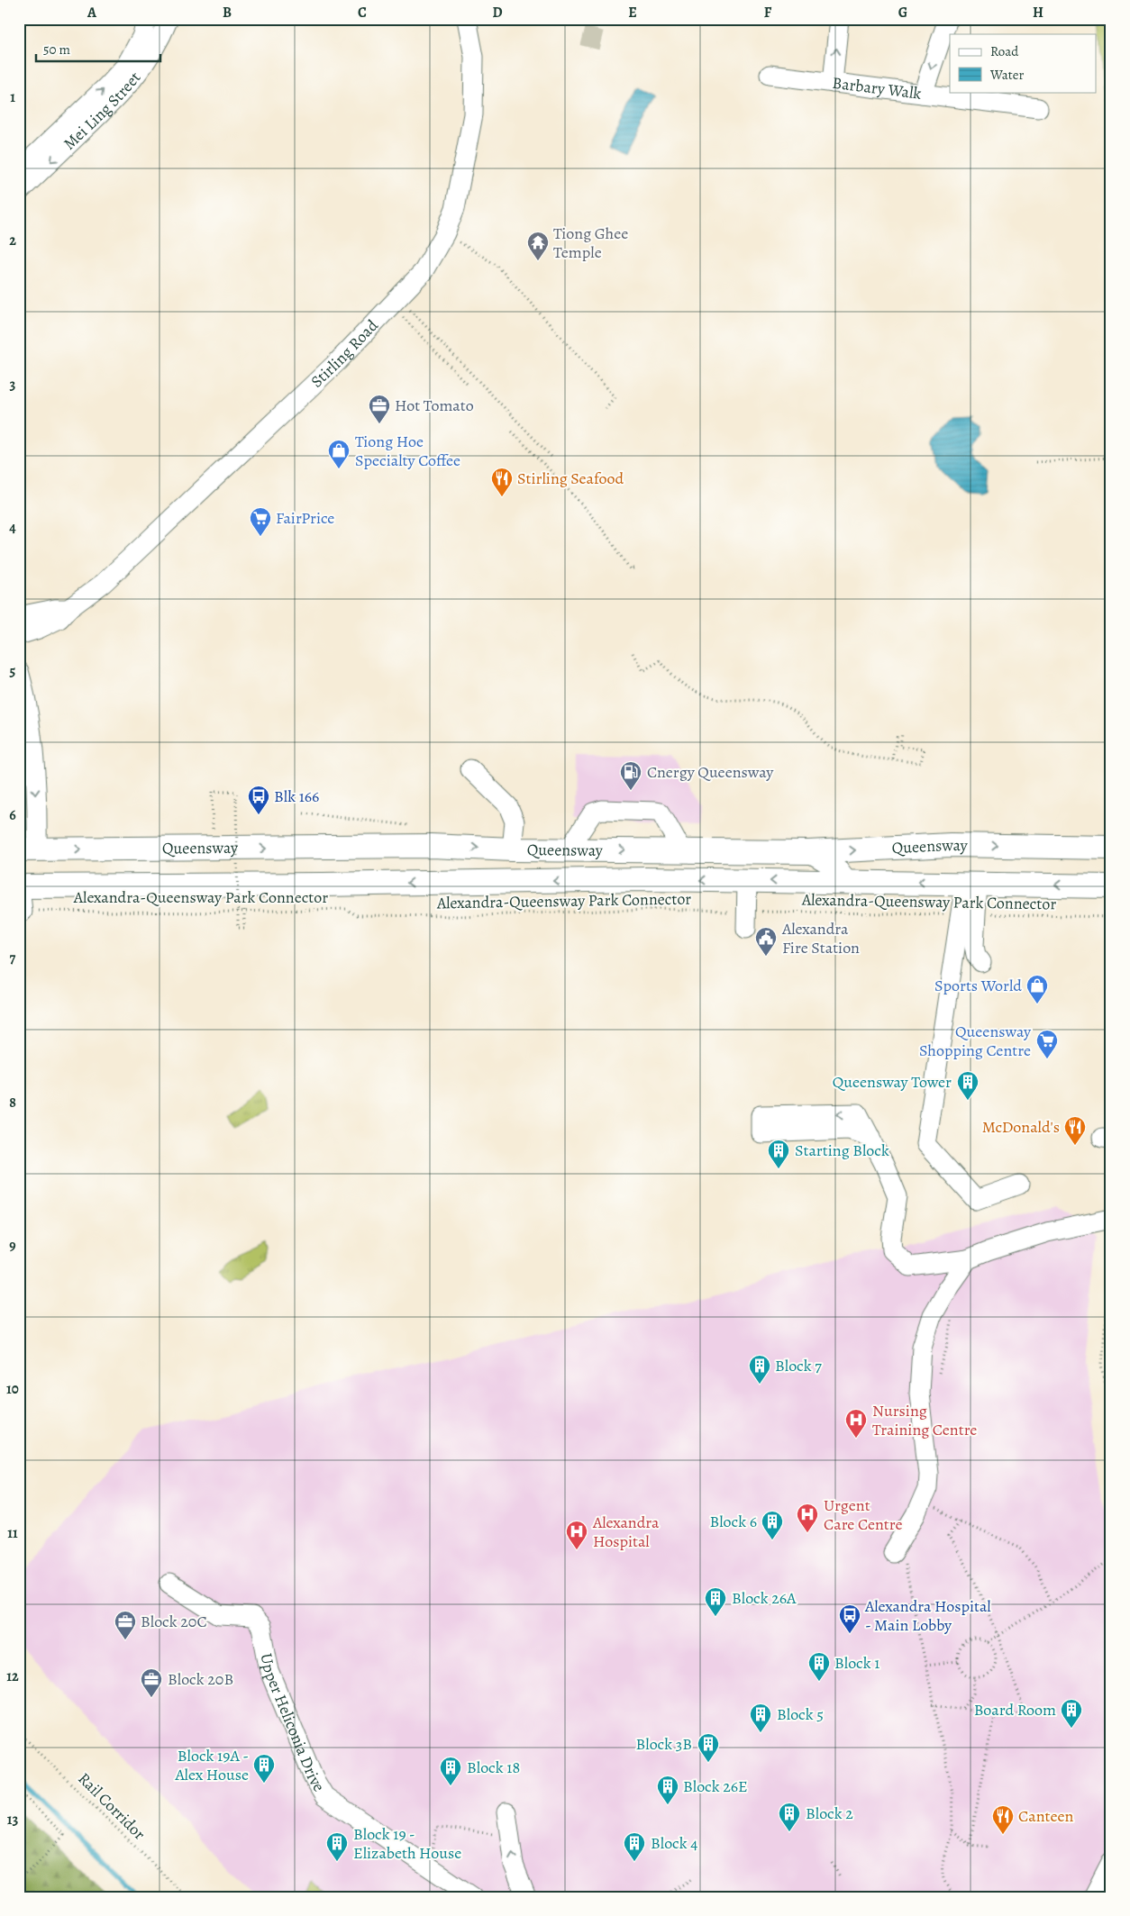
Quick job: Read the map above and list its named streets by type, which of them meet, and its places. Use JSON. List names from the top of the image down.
{
  "streets": {
    "main road": ["Queensway"],
    "street": [
      "Barbary Walk",
      "Mei Ling Street",
      "Stirling Road",
      "Upper Heliconia Drive"
    ],
    "path": ["Alexandra-Queensway Park Connector", "Rail Corridor"]
  },
  "places": {
    "temple": ["Tiong Ghee Temple"],
    "office": ["Hot Tomato", "Block 20C", "Block 20B"],
    "shop": ["Tiong Hoe Specialty Coffee", "Sports World"],
    "restaurant": ["Stirling Seafood", "McDonald's", "Canteen"],
    "supermarket": ["FairPrice", "Queensway Shopping Centre"],
    "fuel station": ["Cnergy Queensway"],
    "bus stop": ["Blk 166", "Alexandra Hospital - Main Lobby"],
    "public building": ["Alexandra Fire Station"],
    "building": [
      "Queensway Tower",
      "Starting Block",
      "Block 7",
      "Block 6",
      "Block 26A",
      "Block 1",
      "Board Room",
      "Block 5",
      "Block 3B",
      "Block 19A - Alex House",
      "Block 18",
      "Block 26E",
      "Block 2",
      "Block 19 - Elizabeth House",
      "Block 4"
    ],
    "hospital": ["Nursing Training Centre", "Urgent Care Centre", "Alexandra Hospital"]
  },
  "legend": ["Road", "Water"],
  "scale_bar": "50 m",
  "grid": {
    "columns": [
      "A",
      "B",
      "C",
      "D",
      "E",
      "F",
      "G",
      "H"
    ],
    "rows": [
      "1",
      "2",
      "3",
      "4",
      "5",
      "6",
      "7",
      "8",
      "9",
      "10",
      "11",
      "12",
      "13"
    ]
  }
}
